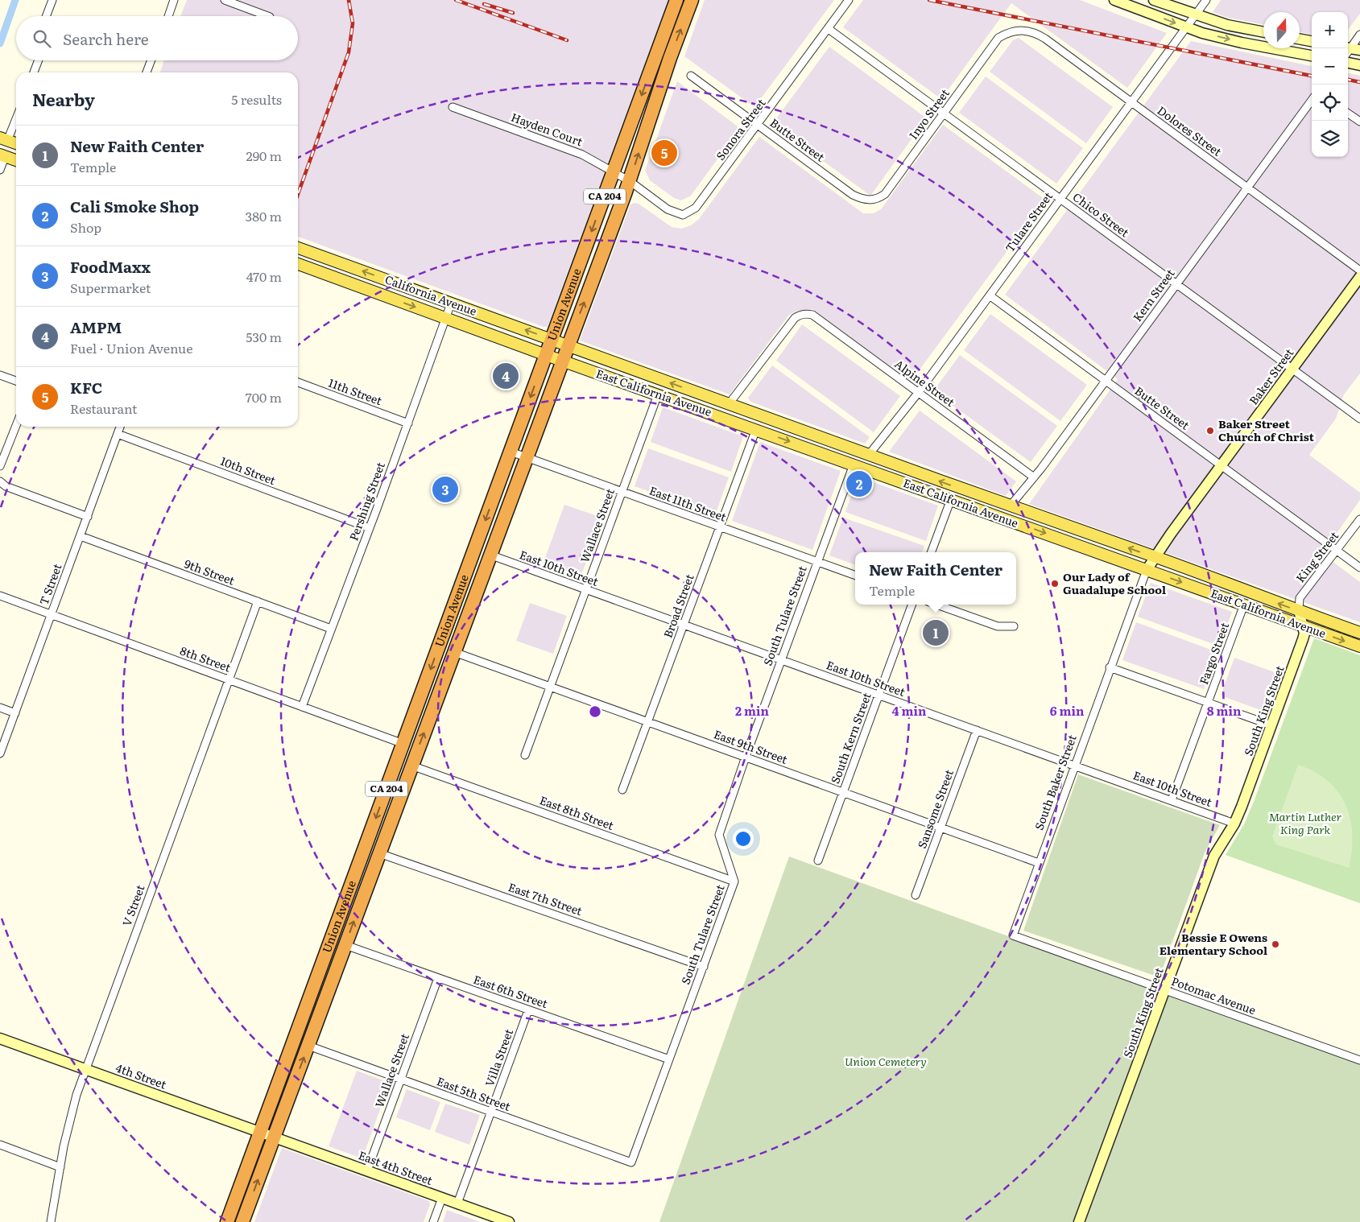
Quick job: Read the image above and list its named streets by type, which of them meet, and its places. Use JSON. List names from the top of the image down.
{
  "streets": {
    "highway": ["CA 204", "Union Avenue"],
    "main road": ["California Avenue", "East California Avenue"],
    "street": [
      "Inyo Street",
      "Hayden Court",
      "Sonora Street",
      "Dolores Street",
      "Butte Street",
      "Chico Street",
      "Tulare Street",
      "Kern Street",
      "Baker Street",
      "Alpine Street",
      "11th Street",
      "10th Street",
      "Pershing Street",
      "East 11th Street",
      "Wallace Street",
      "King Street",
      "East 10th Street",
      "9th Street",
      "T Street",
      "Broad Street",
      "South Tulare Street",
      "Fargo Street",
      "8th Street",
      "South King Street",
      "South Kern Street",
      "East 9th Street",
      "South Baker Street",
      "Sansome Street",
      "East 8th Street",
      "East 7th Street",
      "V Street",
      "East 6th Street",
      "Potomac Avenue",
      "Villa Street",
      "4th Street",
      "East 5th Street",
      "East 4th Street"
    ]
  },
  "crossings": [
    ["Inyo Street", "Dolores Street"],
    ["Inyo Street", "Butte Street"],
    ["Inyo Street", "Chico Street"],
    ["Hayden Court", "Sonora Street"],
    ["Hayden Court", "Union Avenue"],
    ["Sonora Street", "Butte Street"],
    ["Sonora Street", "Chico Street"],
    ["Sonora Street", "Union Avenue"],
    ["Dolores Street", "Tulare Street"],
    ["Dolores Street", "Kern Street"],
    ["Butte Street", "Tulare Street"],
    ["Butte Street", "Kern Street"],
    ["Butte Street", "Baker Street"],
    ["Butte Street", "King Street"],
    ["Chico Street", "Tulare Street"],
    ["Chico Street", "Kern Street"],
    ["Chico Street", "Baker Street"],
    ["Tulare Street", "Alpine Street"],
    ["Tulare Street", "East California Avenue"],
    ["California Avenue", "Union Avenue"],
    ["California Avenue", "East California Avenue"],
    ["California Avenue", "Pershing Street"],
    ["Kern Street", "Alpine Street"],
    ["Kern Street", "East California Avenue"],
    ["Union Avenue", "East California Avenue"],
    ["Union Avenue", "East 11th Street"],
    ["Union Avenue", "East 10th Street"],
    ["Union Avenue", "8th Street"],
    ["Union Avenue", "East 9th Street"],
    ["Union Avenue", "East 8th Street"],
    ["Union Avenue", "East 7th Street"],
    ["Union Avenue", "East 6th Street"],
    ["Union Avenue", "4th Street"],
    ["Union Avenue", "East 5th Street"],
    ["Union Avenue", "East 4th Street"],
    ["Baker Street", "East California Avenue"],
    ["Baker Street", "South Baker Street"],
    ["Alpine Street", "East California Avenue"],
    ["11th Street", "Pershing Street"],
    ["East California Avenue", "Wallace Street"],
    ["East California Avenue", "King Street"],
    ["East California Avenue", "Broad Street"],
    ["East California Avenue", "South Tulare Street"],
    ["East California Avenue", "Fargo Street"],
    ["East California Avenue", "South King Street"],
    ["East California Avenue", "South Baker Street"],
    ["10th Street", "Pershing Street"],
    ["10th Street", "T Street"],
    ["Pershing Street", "9th Street"],
    ["Pershing Street", "8th Street"],
    ["East 11th Street", "Wallace Street"],
    ["East 11th Street", "Broad Street"],
    ["East 11th Street", "South Tulare Street"],
    ["Wallace Street", "East 10th Street"],
    ["Wallace Street", "East 9th Street"],
    ["Wallace Street", "East 6th Street"],
    ["Wallace Street", "East 5th Street"],
    ["Wallace Street", "East 4th Street"],
    ["King Street", "South King Street"],
    ["East 10th Street", "Broad Street"],
    ["East 10th Street", "South Tulare Street"],
    ["East 10th Street", "Fargo Street"],
    ["East 10th Street", "South King Street"],
    ["East 10th Street", "South Kern Street"],
    ["East 10th Street", "South Baker Street"],
    ["East 10th Street", "Sansome Street"],
    ["9th Street", "T Street"],
    ["9th Street", "V Street"],
    ["T Street", "8th Street"],
    ["Broad Street", "East 9th Street"],
    ["South Tulare Street", "East 9th Street"],
    ["South Tulare Street", "East 8th Street"],
    ["South Tulare Street", "East 7th Street"],
    ["South Tulare Street", "East 6th Street"],
    ["South Tulare Street", "East 5th Street"],
    ["8th Street", "V Street"],
    ["South King Street", "Potomac Avenue"],
    ["South Kern Street", "East 9th Street"],
    ["East 9th Street", "South Baker Street"],
    ["East 9th Street", "Sansome Street"],
    ["South Baker Street", "Potomac Avenue"],
    ["V Street", "4th Street"],
    ["East 6th Street", "Villa Street"],
    ["Villa Street", "East 5th Street"],
    ["Villa Street", "East 4th Street"],
    ["4th Street", "East 4th Street"]
  ],
  "parks": ["Martin Luther King Park", "Union Cemetery"],
  "places": ["Baker Street Church of Christ", "Our Lady of Guadalupe School", "Bessie E Owens Elementary School"],
  "north": "top",
  "page": {
    "map_buttons": ["+", "−"],
    "search": "Search here",
    "heading": ["Nearby", "5 results"],
    "list": [
      {
        "mark": "1",
        "name": "New Faith Center",
        "note": "Temple",
        "value": "290 m"
      },
      {
        "mark": "2",
        "name": "Cali Smoke Shop",
        "note": "Shop",
        "value": "380 m"
      },
      {
        "mark": "3",
        "name": "FoodMaxx",
        "note": "Supermarket",
        "value": "470 m"
      },
      {
        "mark": "4",
        "name": "AMPM",
        "note": "Fuel · Union Avenue",
        "value": "530 m"
      },
      {
        "mark": "5",
        "name": "KFC",
        "note": "Restaurant",
        "value": "700 m"
      }
    ],
    "pins": [
      "5",
      "4",
      "2",
      "3",
      "1"
    ],
    "popup": ["New Faith Center", "Temple"]
  },
  "rings": [
    "2 min",
    "4 min",
    "6 min",
    "8 min"
  ]
}
